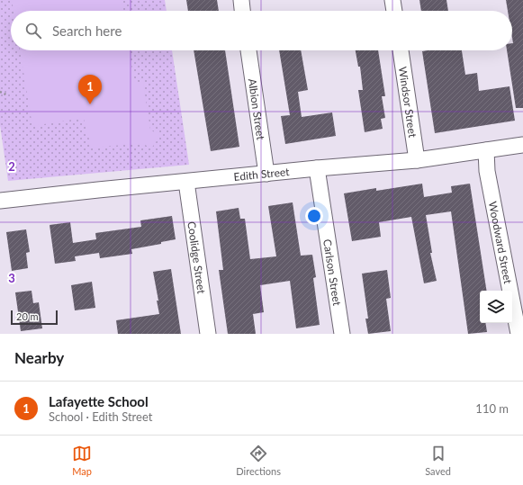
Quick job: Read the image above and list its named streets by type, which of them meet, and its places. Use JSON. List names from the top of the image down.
{
  "streets": {
    "street": [
      "Windsor Street",
      "Albion Street",
      "Edith Street",
      "Woodward Street",
      "Coolidge Street",
      "Carlson Street"
    ]
  },
  "crossings": [
    ["Windsor Street", "Edith Street"],
    ["Albion Street", "Edith Street"],
    ["Edith Street", "Woodward Street"],
    ["Edith Street", "Coolidge Street"],
    ["Edith Street", "Carlson Street"]
  ],
  "scale_bar": "20 m",
  "page": {
    "search": "Search here",
    "pins": "1",
    "scale": "20 m",
    "heading": "Nearby",
    "list": [
      {
        "mark": "1",
        "name": "Lafayette School",
        "note": "School · Edith Street",
        "value": "110 m"
      }
    ],
    "nav": ["Map", "Directions", "Saved"]
  },
  "grid": {
    "rows": ["2", "3"]
  }
}
